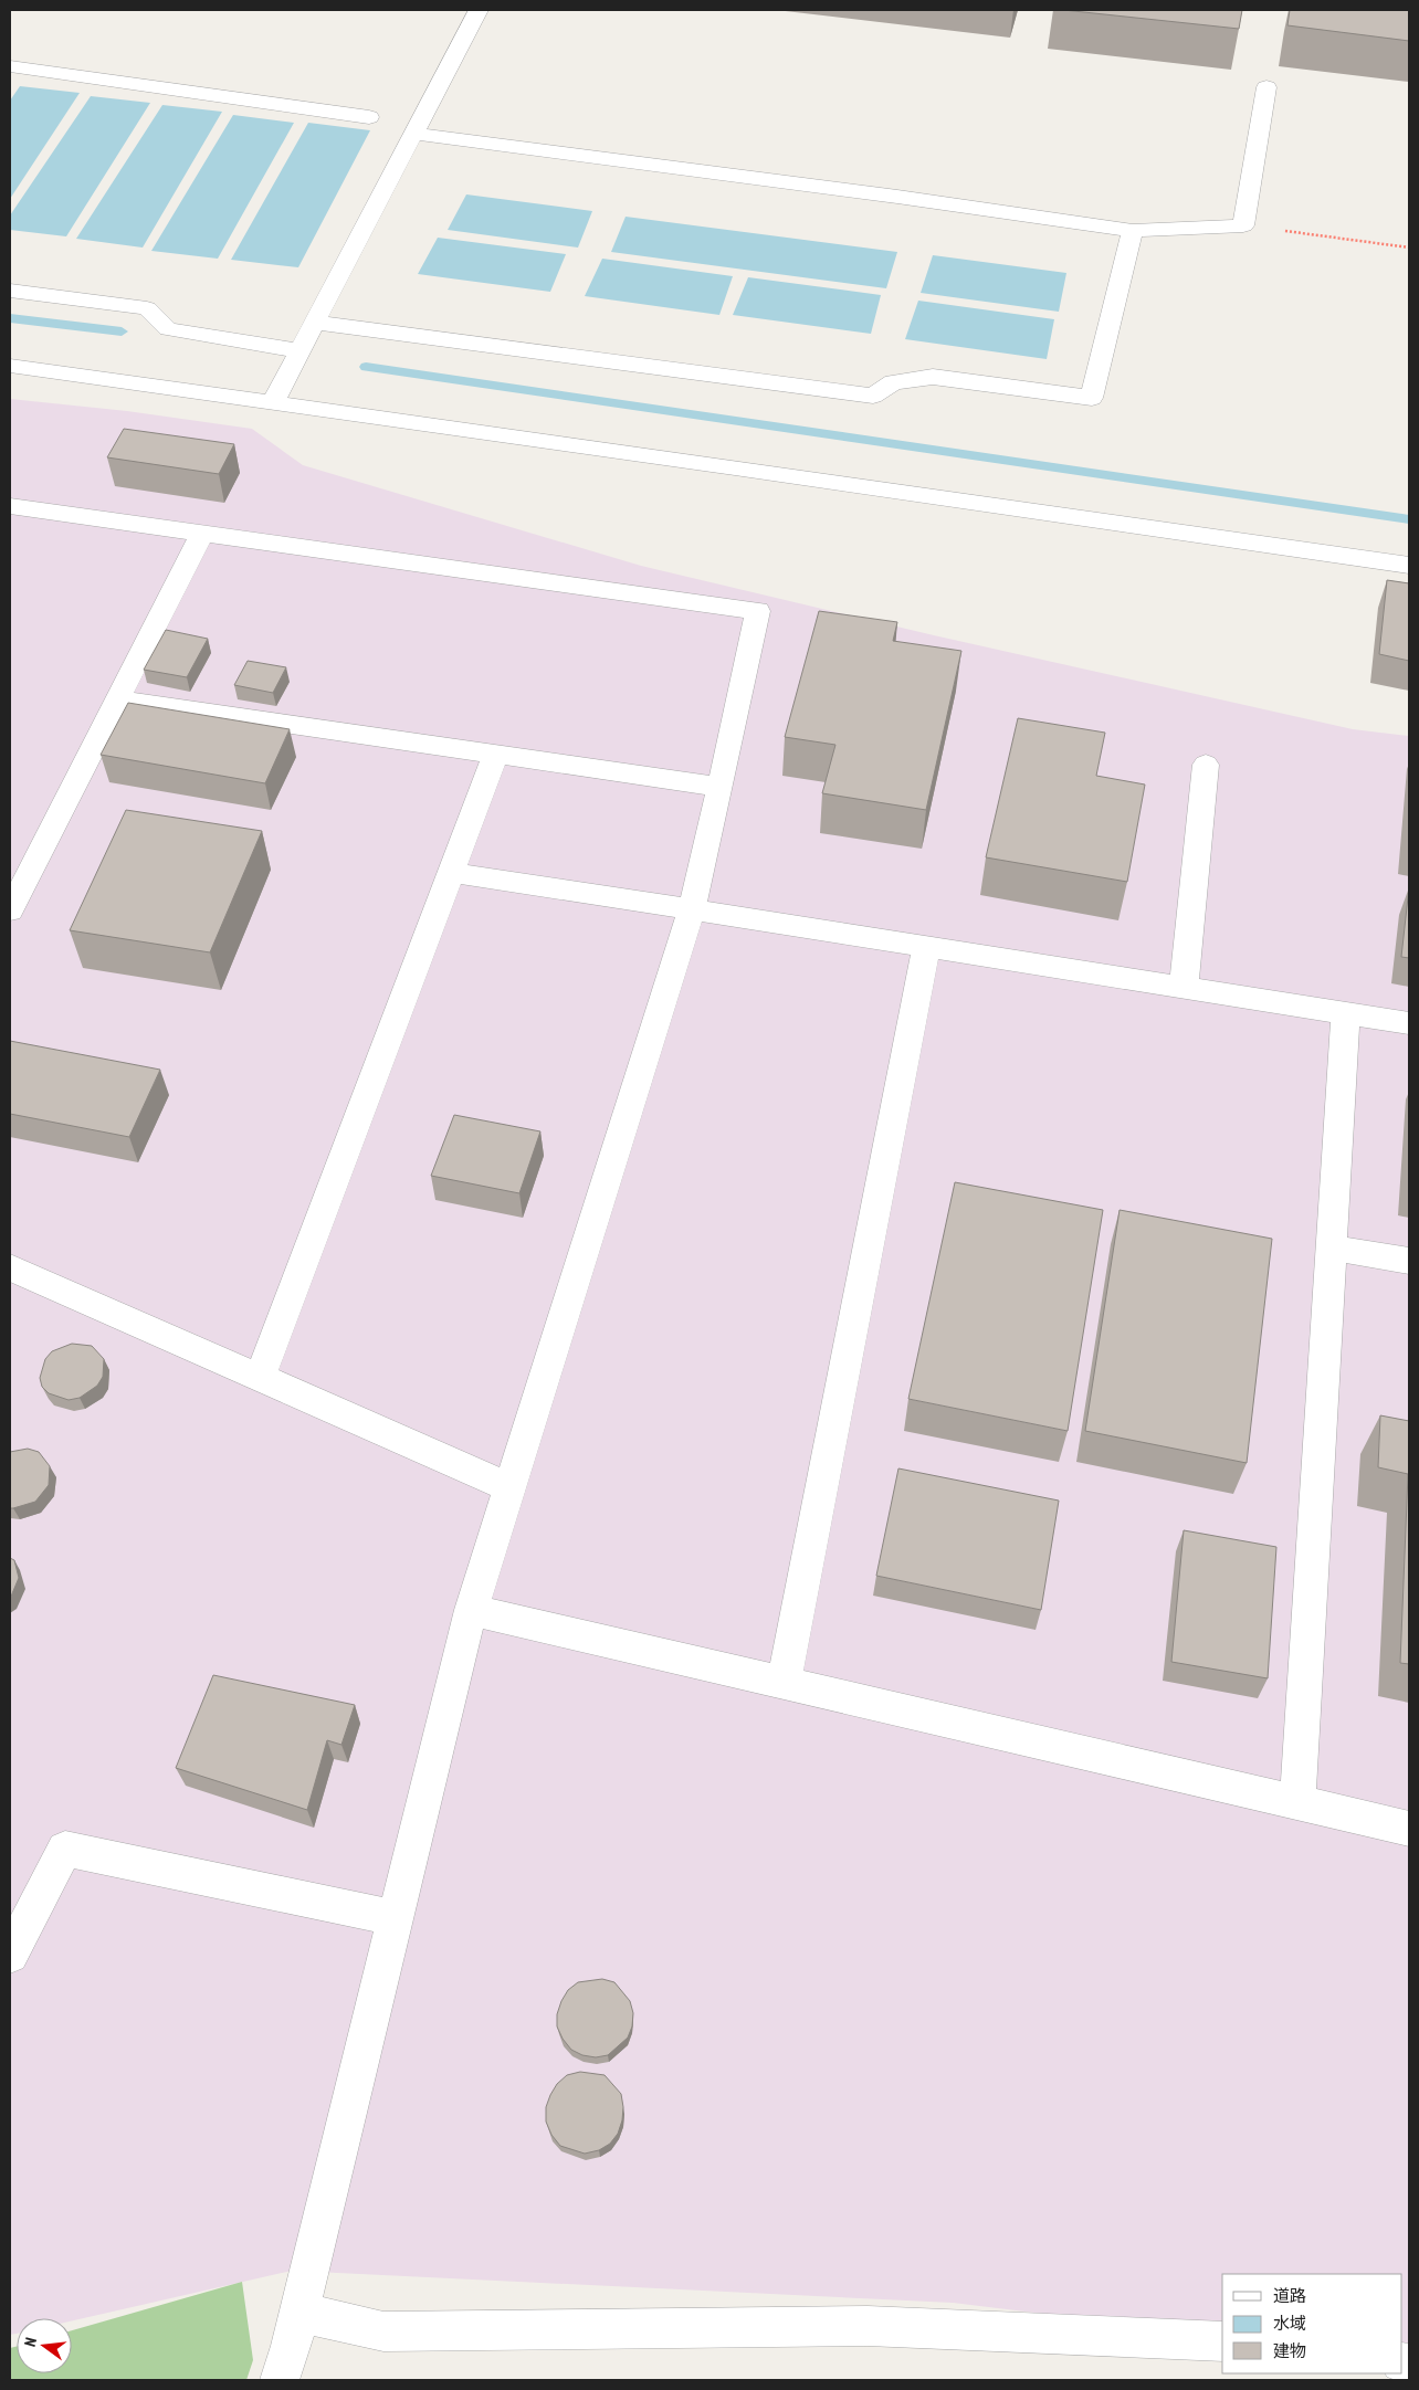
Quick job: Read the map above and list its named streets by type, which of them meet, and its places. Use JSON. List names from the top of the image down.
{
  "legend": ["道路", "水域", "建物"],
  "north": "left"
}
